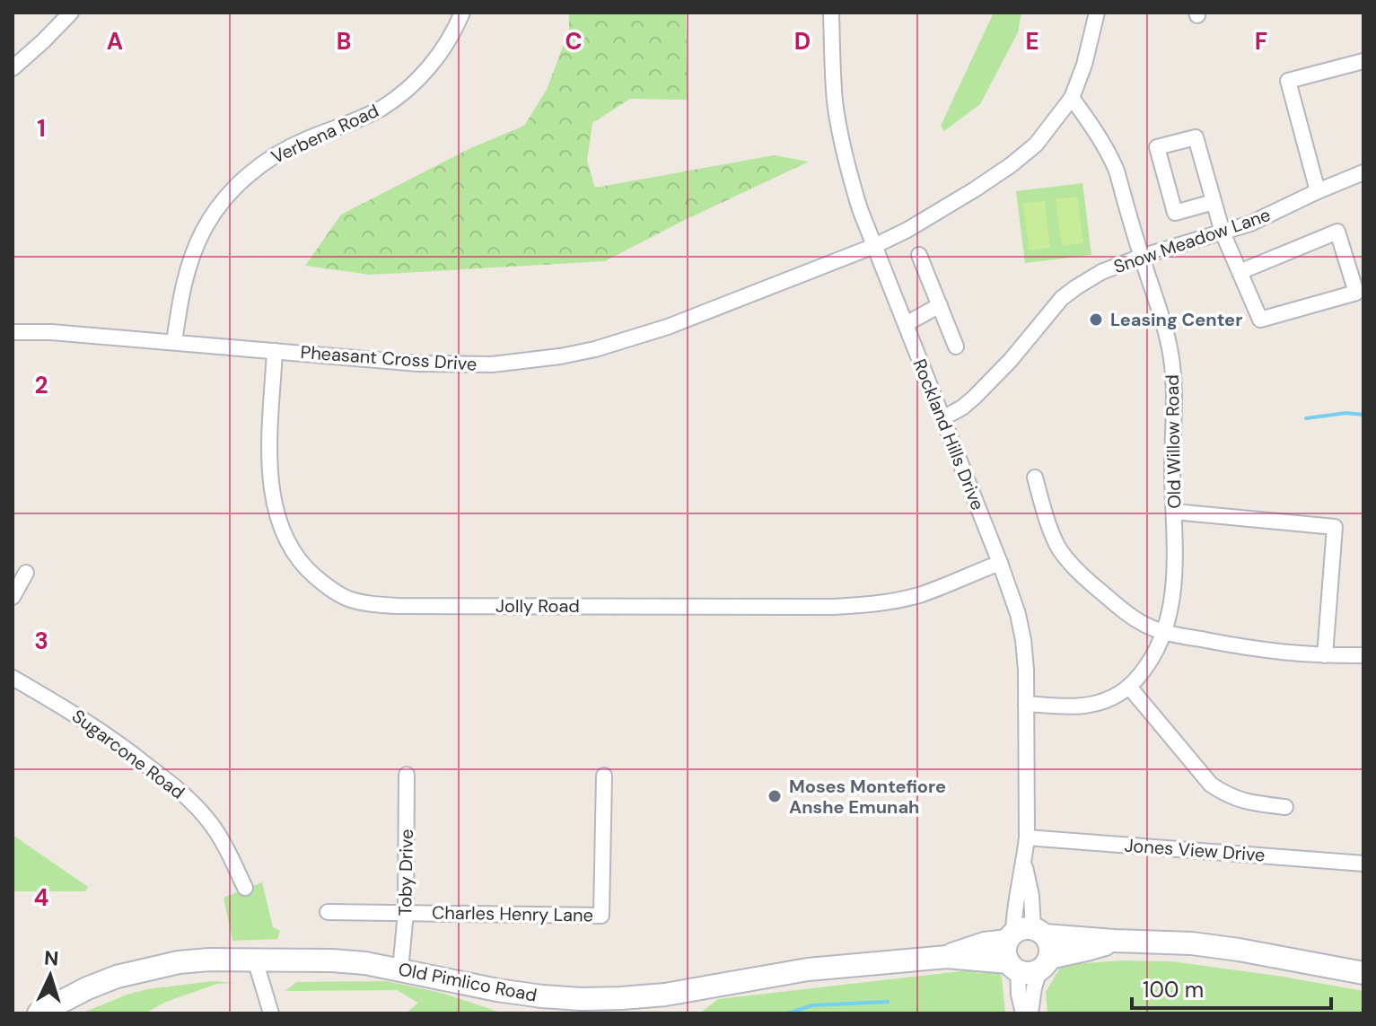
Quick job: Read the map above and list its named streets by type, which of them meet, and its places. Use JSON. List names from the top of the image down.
{
  "streets": {
    "street": [
      "Verbena Road",
      "Snow Meadow Lane",
      "Pheasant Cross Drive",
      "Rockland Hills Drive",
      "Old Willow Road",
      "Jolly Road",
      "Sugarcone Road",
      "Jones View Drive",
      "Toby Drive",
      "Charles Henry Lane",
      "Old Pimlico Road"
    ]
  },
  "crossings": [
    ["Verbena Road", "Pheasant Cross Drive"],
    ["Snow Meadow Lane", "Rockland Hills Drive"],
    ["Snow Meadow Lane", "Old Willow Road"],
    ["Pheasant Cross Drive", "Rockland Hills Drive"],
    ["Pheasant Cross Drive", "Old Willow Road"],
    ["Pheasant Cross Drive", "Jolly Road"],
    ["Rockland Hills Drive", "Old Willow Road"],
    ["Rockland Hills Drive", "Jolly Road"],
    ["Rockland Hills Drive", "Jones View Drive"],
    ["Rockland Hills Drive", "Old Pimlico Road"],
    ["Toby Drive", "Charles Henry Lane"],
    ["Toby Drive", "Old Pimlico Road"]
  ],
  "places": ["Leasing Center", "Moses Montefiore Anshe Emunah"],
  "scale_bar": "100 m",
  "north": "top",
  "grid": {
    "columns": [
      "A",
      "B",
      "C",
      "D",
      "E",
      "F"
    ],
    "rows": [
      "1",
      "2",
      "3",
      "4"
    ]
  }
}
